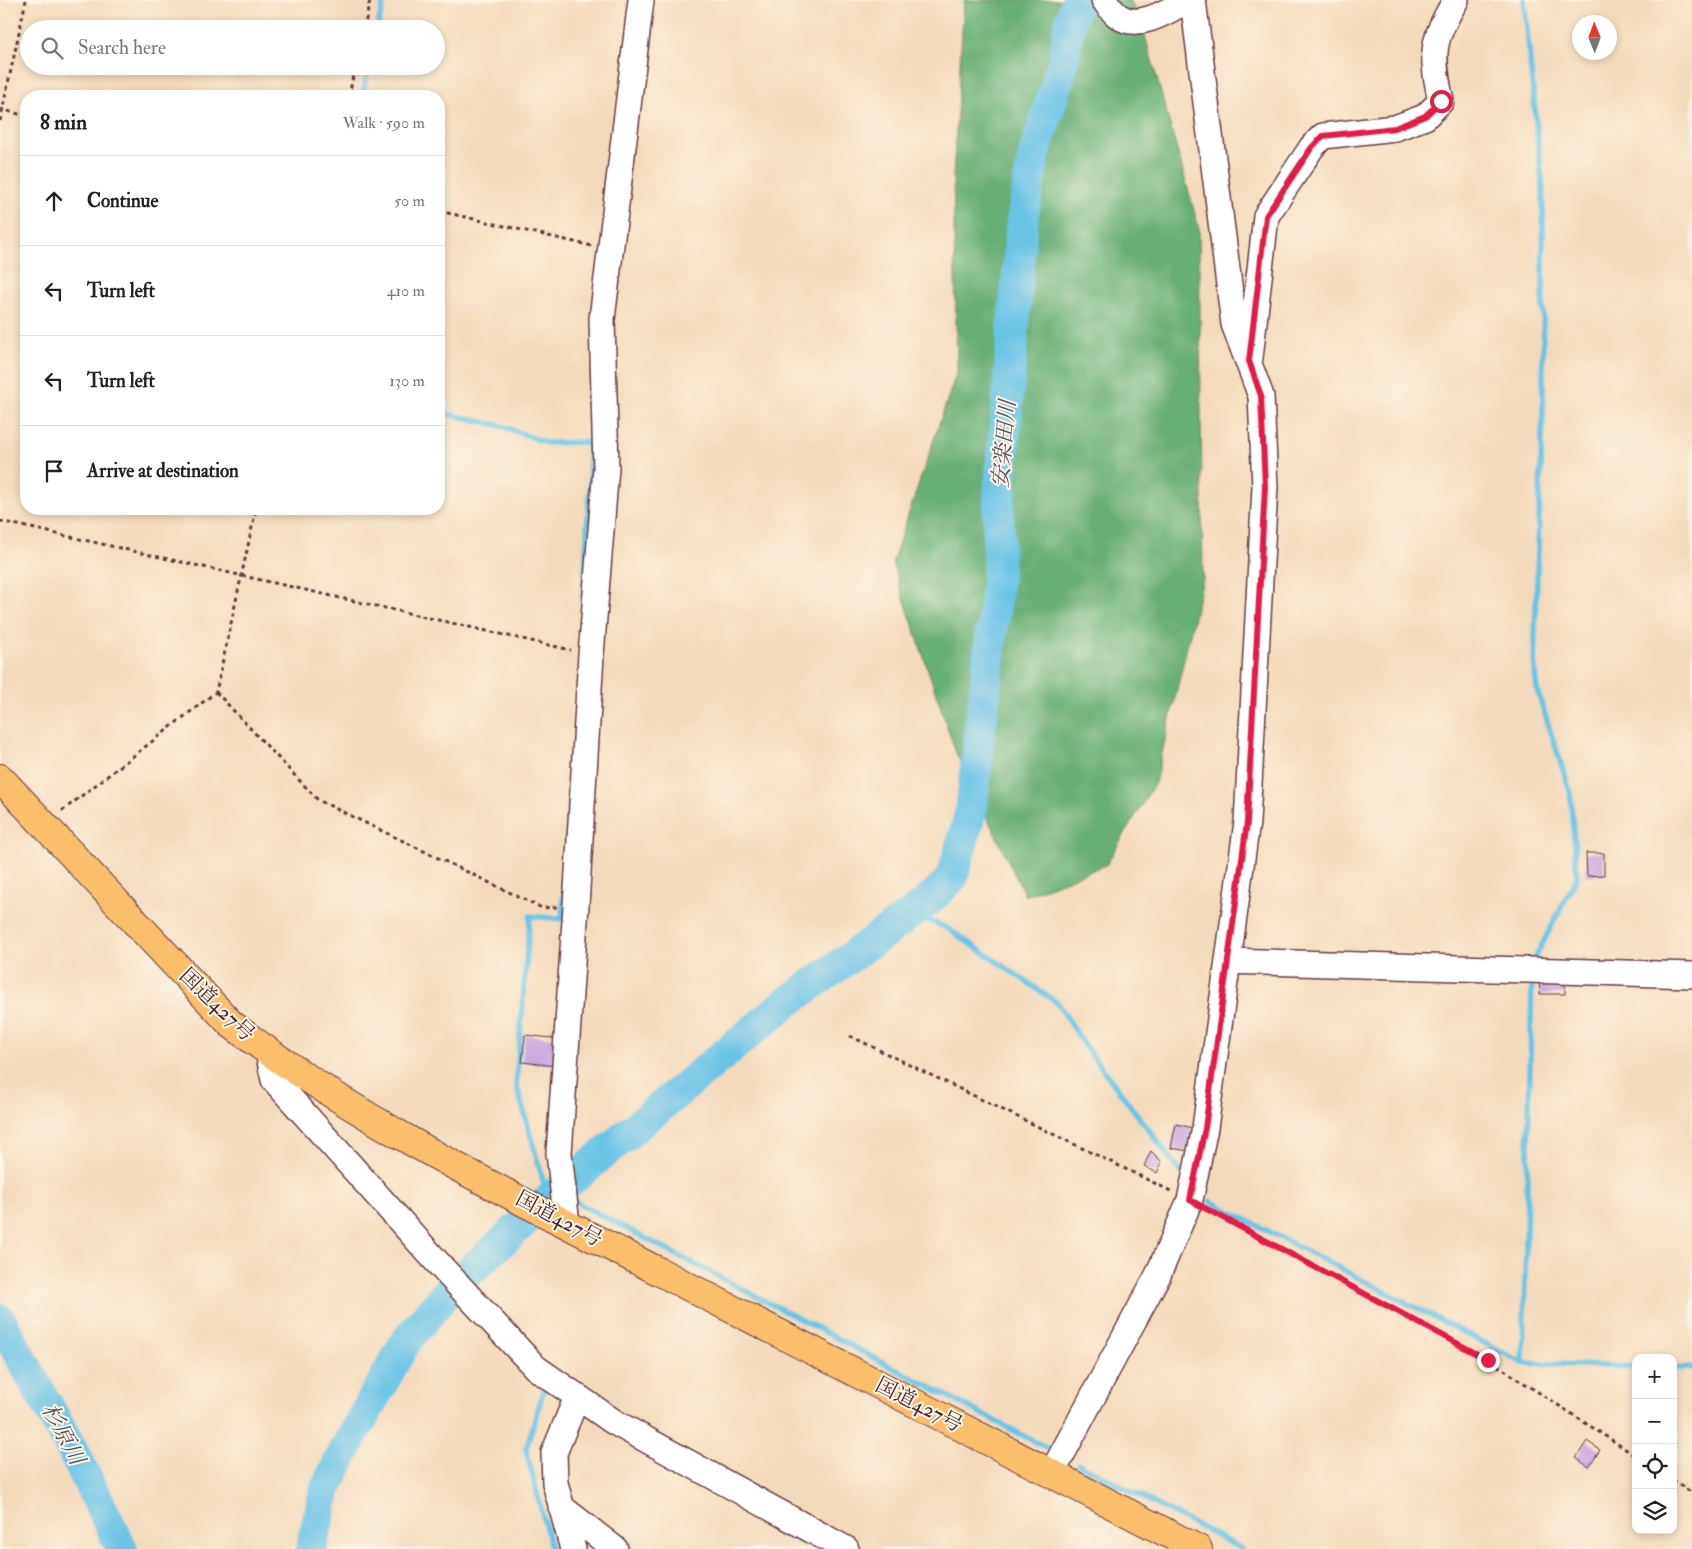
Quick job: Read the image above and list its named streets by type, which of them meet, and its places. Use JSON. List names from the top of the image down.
{
  "streets": {
    "highway": ["国道427号"]
  },
  "water": ["安楽田川", "杉原川"],
  "north": "top",
  "page": {
    "search": "Search here",
    "heading": ["8 min", "Walk · 590 m"],
    "list": [
      ["Continue", "50 m"],
      ["Turn left", "410 m"],
      ["Turn left", "130 m"],
      "Arrive at destination"
    ],
    "map_buttons": ["+", "−"]
  }
}
